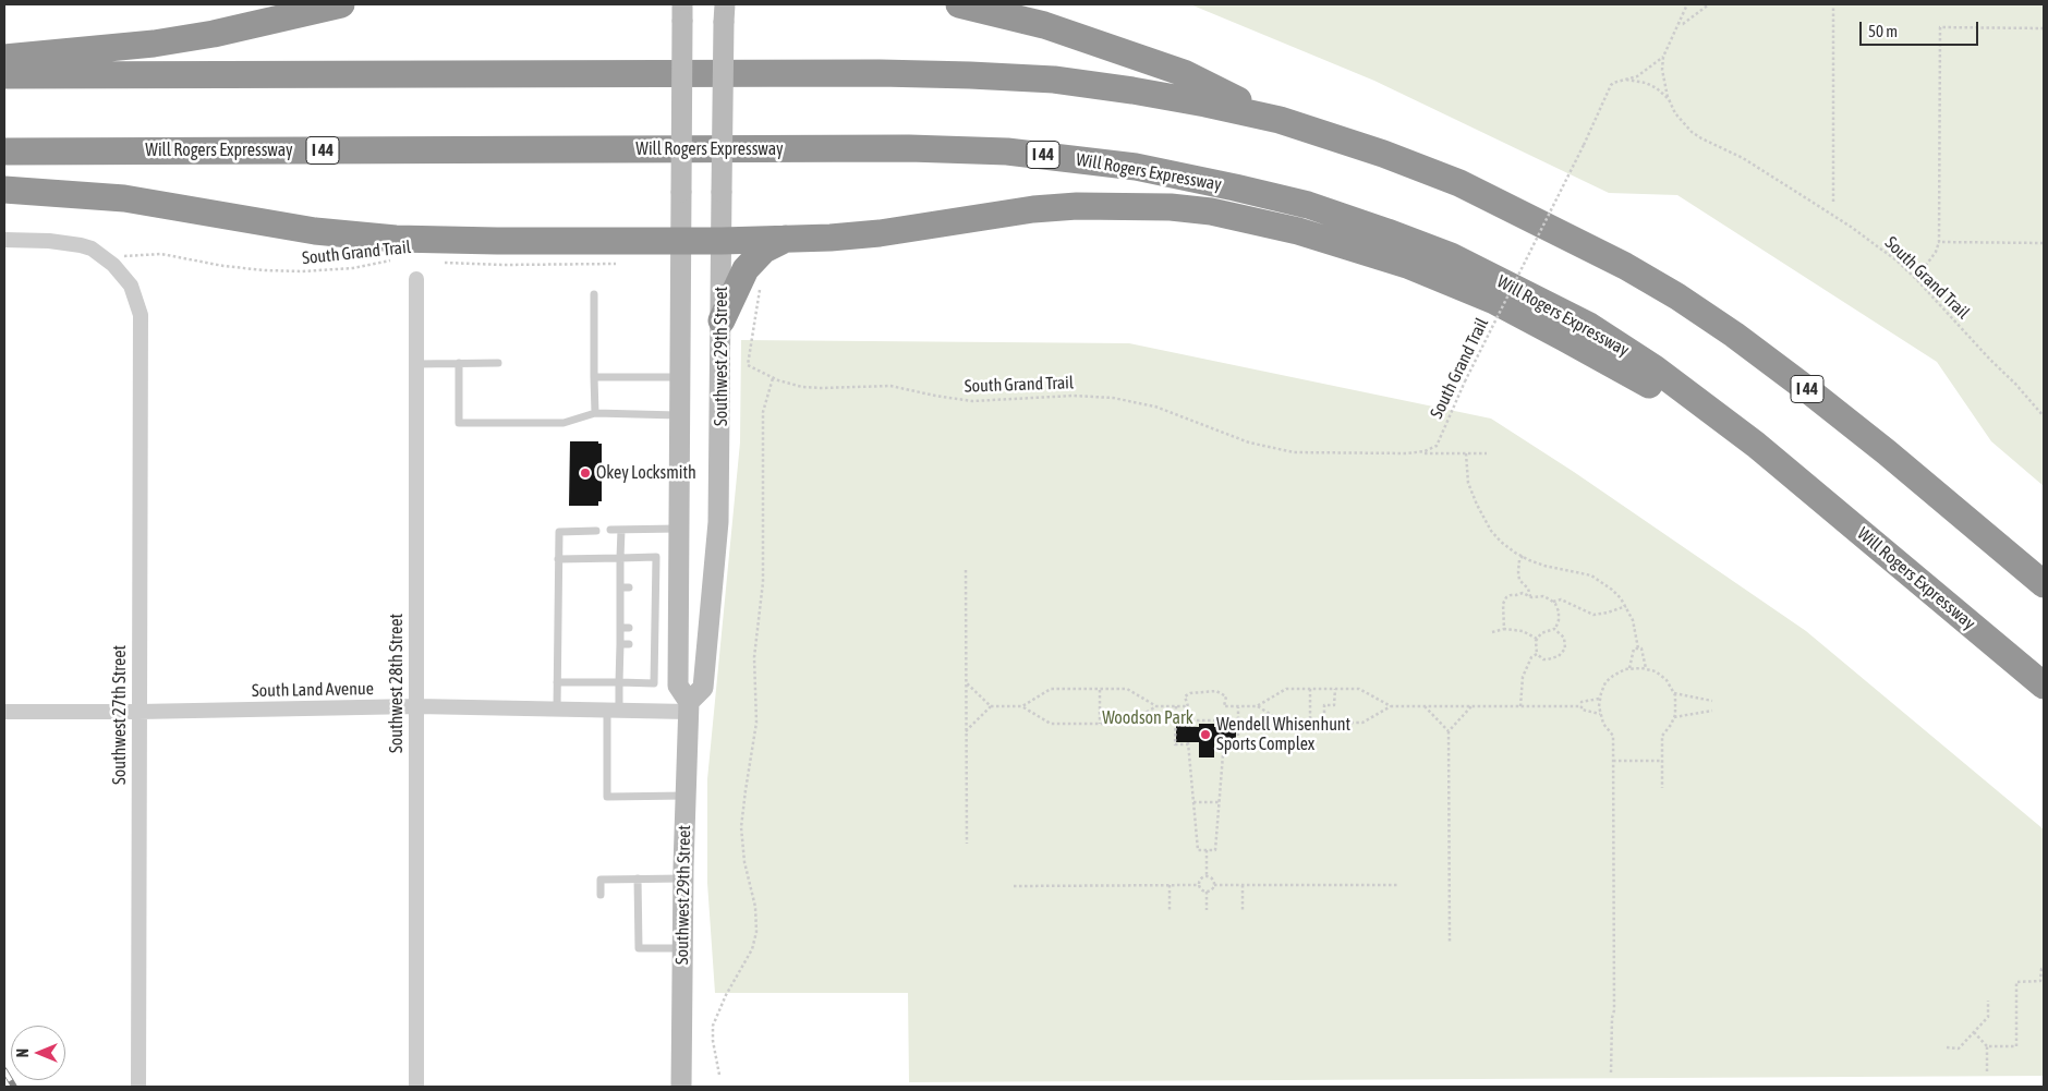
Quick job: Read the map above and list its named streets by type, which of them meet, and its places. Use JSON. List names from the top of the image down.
{
  "streets": {
    "highway": ["Will Rogers Expressway", "I 44"],
    "main road": ["Southwest 29th Street"],
    "street": ["Southwest 28th Street", "South Land Avenue", "Southwest 27th Street"],
    "path": ["South Grand Trail"]
  },
  "crossings": [
    ["Southwest 29th Street", "South Land Avenue"],
    ["Southwest 28th Street", "South Land Avenue"],
    ["South Land Avenue", "Southwest 27th Street"]
  ],
  "parks": ["Woodson Park"],
  "places": ["Okey Locksmith", "Wendell Whisenhunt Sports Complex"],
  "scale_bar": "50 m",
  "north": "left"
}
